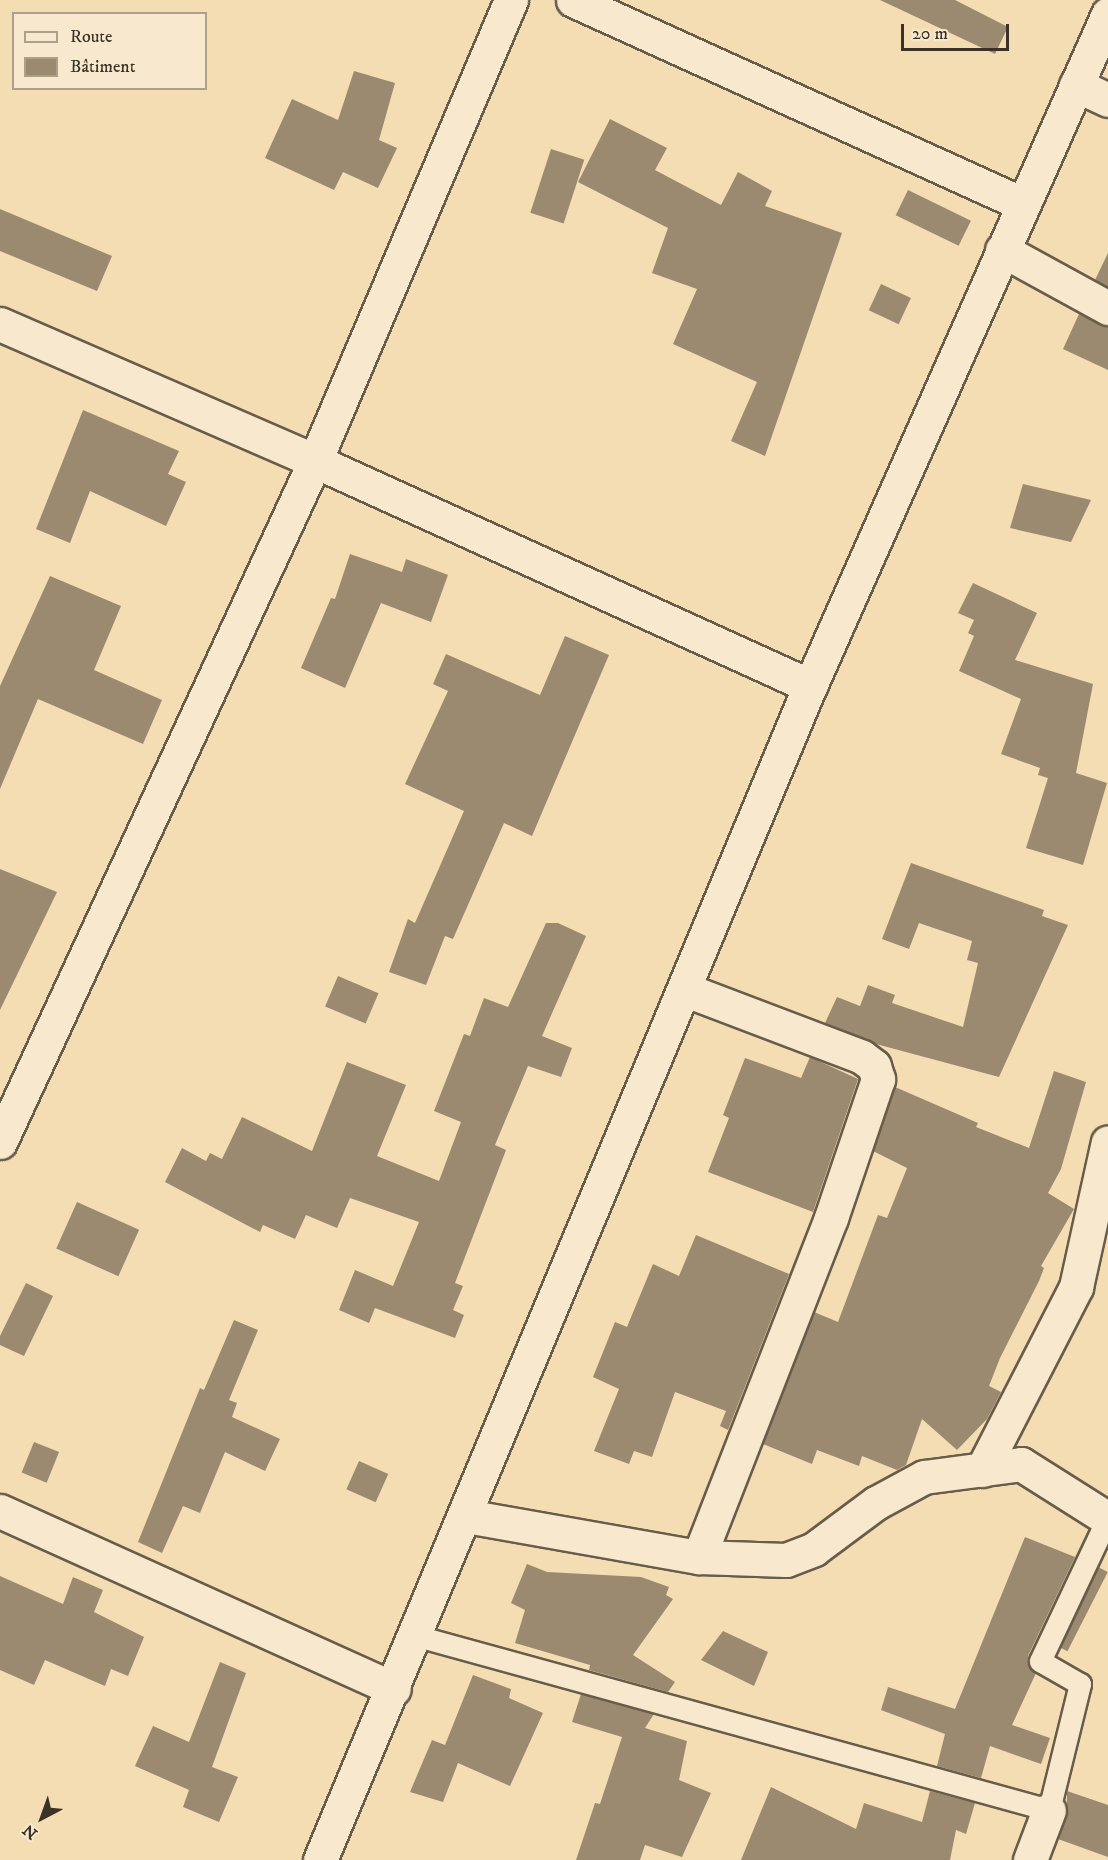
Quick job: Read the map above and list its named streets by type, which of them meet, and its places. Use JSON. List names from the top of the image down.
{
  "legend": ["Route", "Bâtiment"],
  "scale_bar": "20 m",
  "north": "bottom left"
}
